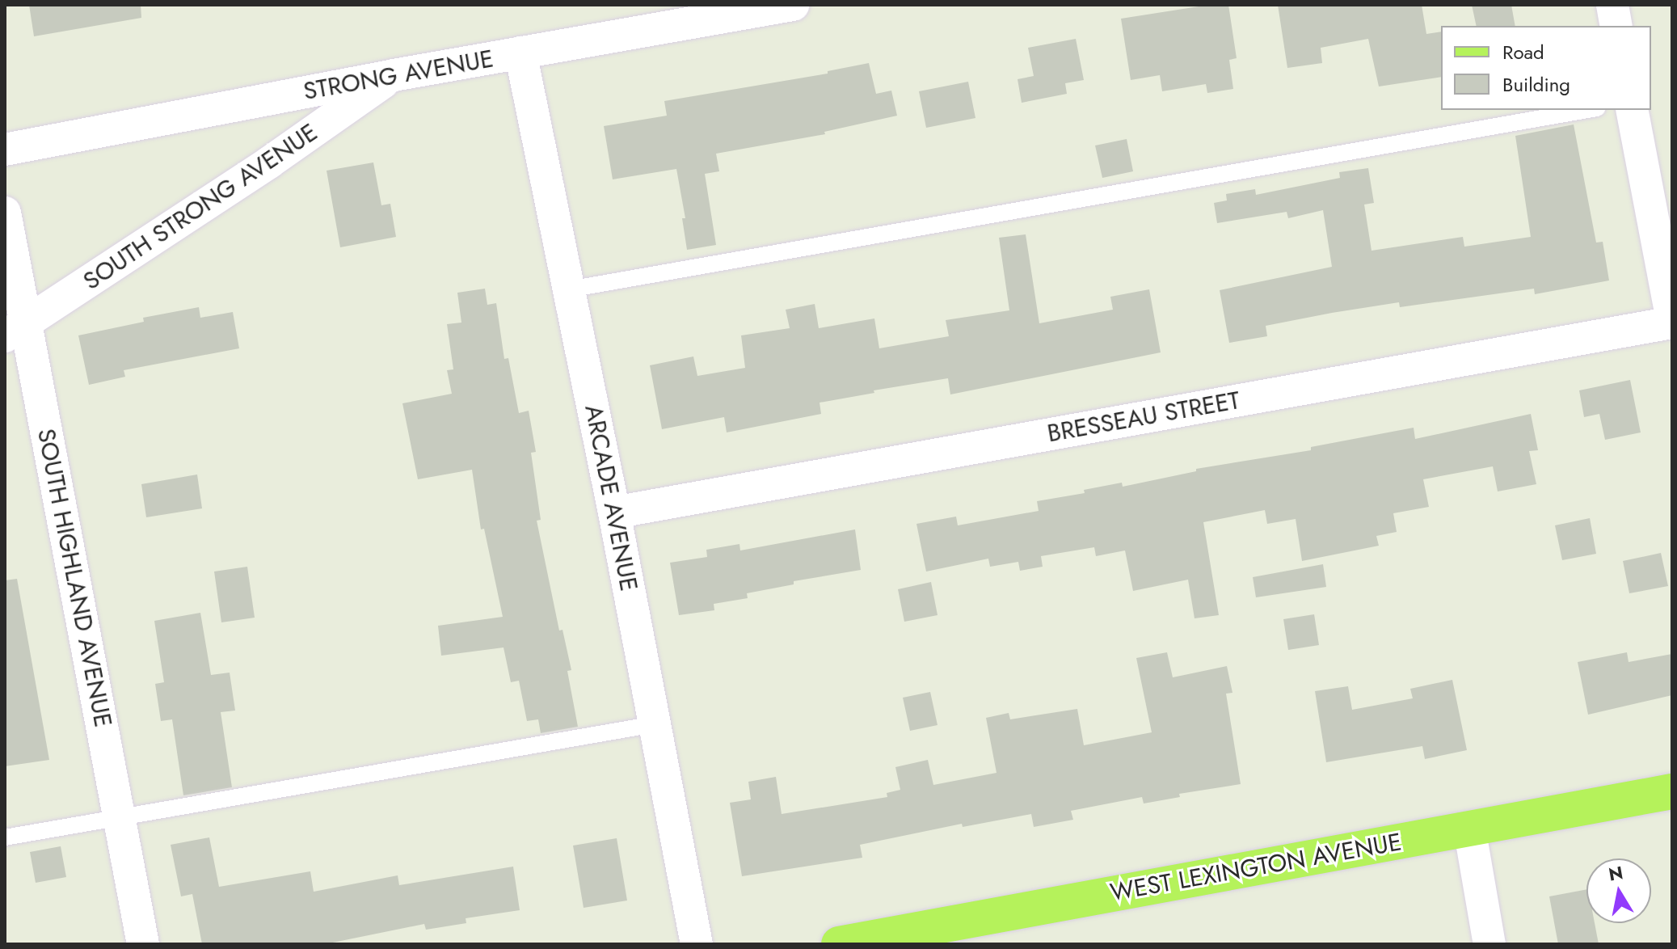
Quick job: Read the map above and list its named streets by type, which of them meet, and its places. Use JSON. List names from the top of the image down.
{
  "streets": {
    "main road": ["WEST LEXINGTON AVENUE"],
    "street": [
      "STRONG AVENUE",
      "SOUTH STRONG AVENUE",
      "BRESSEAU STREET",
      "ARCADE AVENUE",
      "SOUTH HIGHLAND AVENUE"
    ]
  },
  "crossings": [
    ["STRONG AVENUE", "SOUTH STRONG AVENUE"],
    ["STRONG AVENUE", "ARCADE AVENUE"],
    ["SOUTH STRONG AVENUE", "SOUTH HIGHLAND AVENUE"],
    ["BRESSEAU STREET", "ARCADE AVENUE"]
  ],
  "legend": ["Road", "Building"],
  "north": "top"
}
